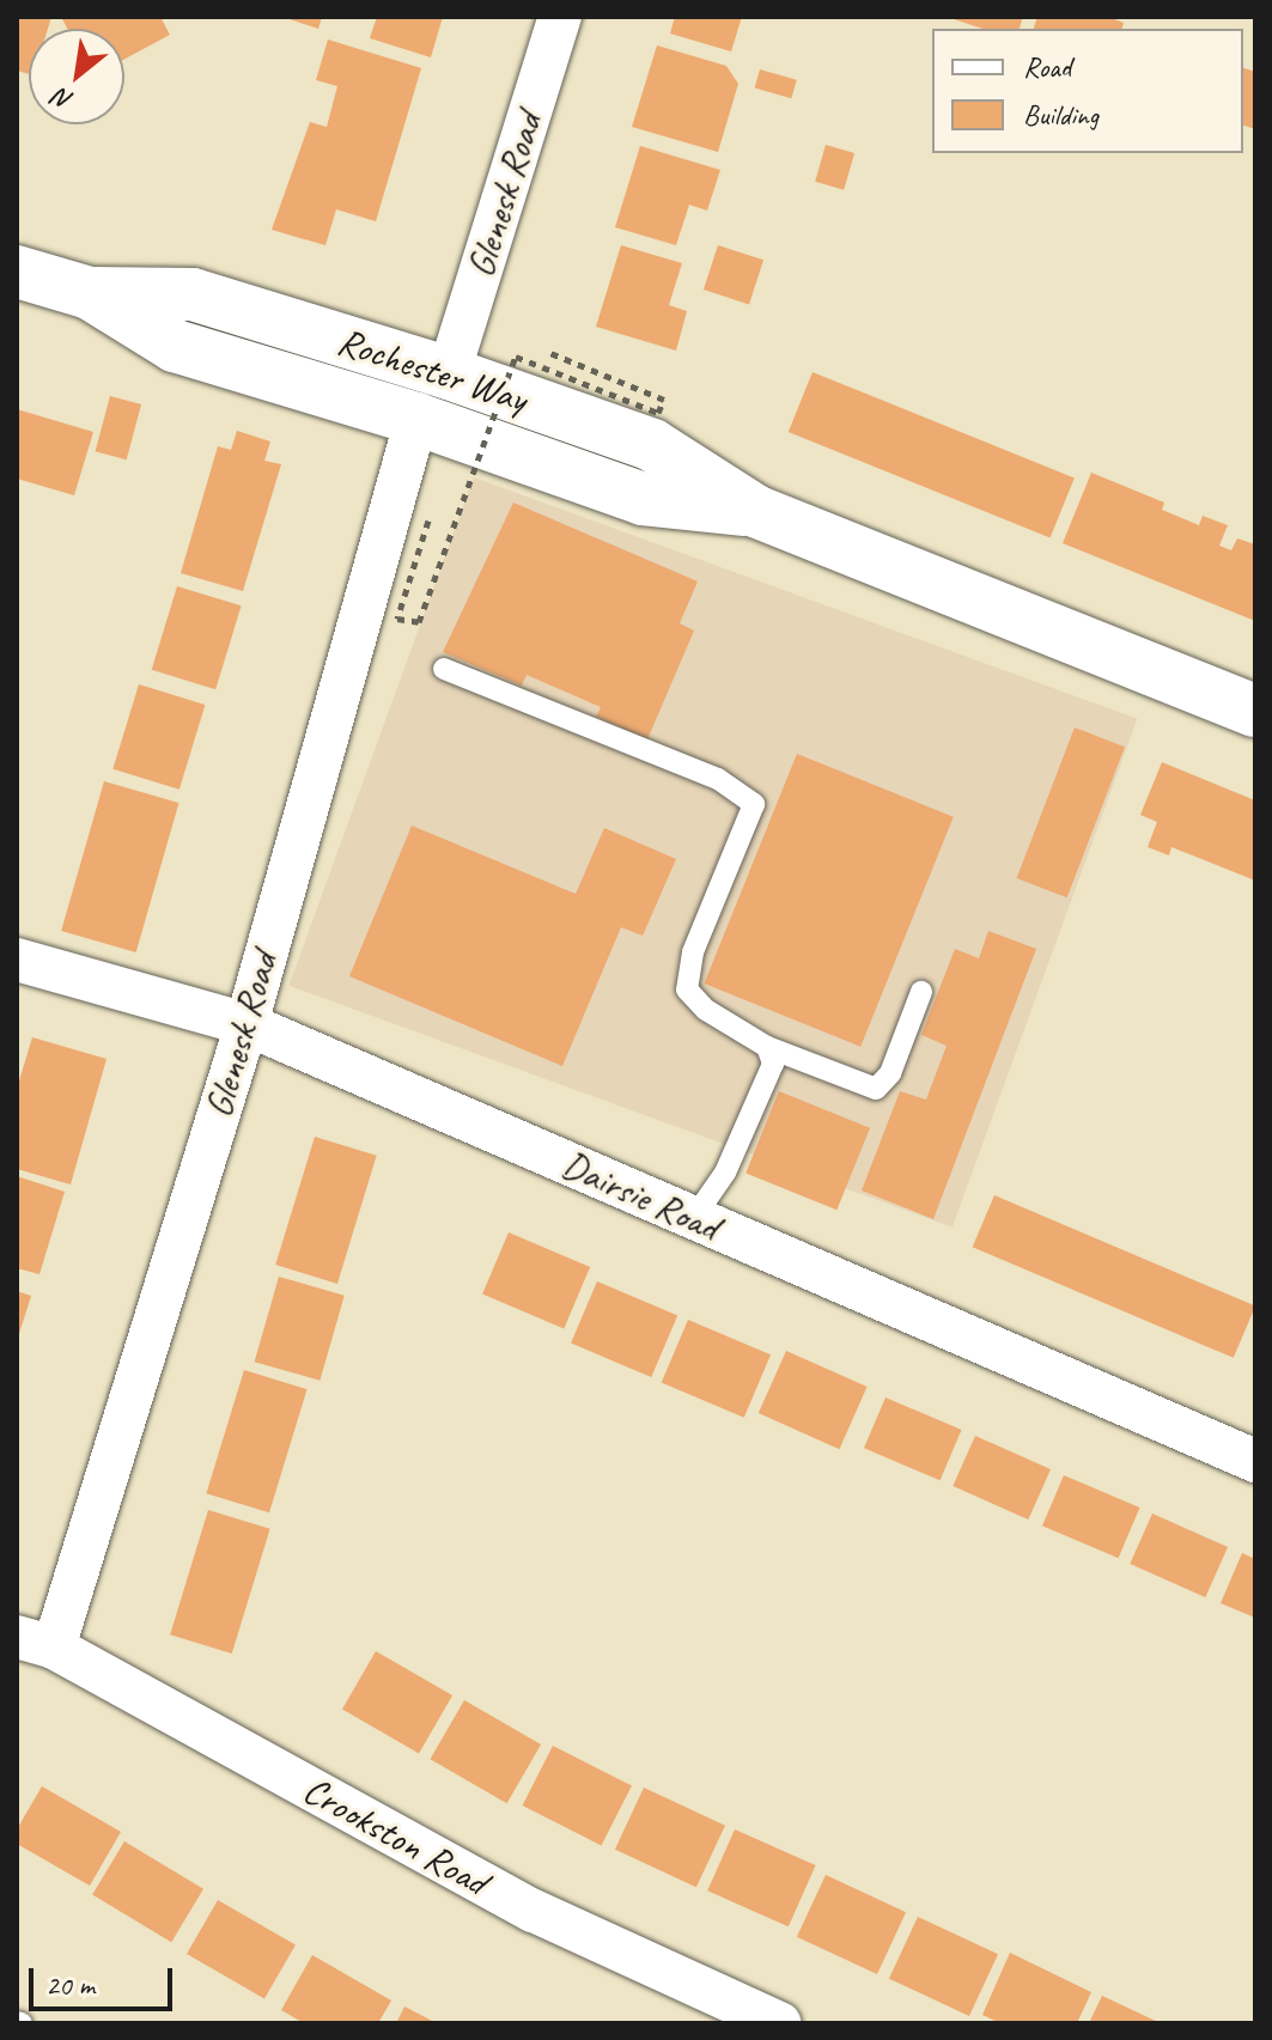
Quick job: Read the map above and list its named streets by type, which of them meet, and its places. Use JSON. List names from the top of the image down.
{
  "streets": {
    "street": [
      "Glenesk Road",
      "Rochester Way",
      "Dairsie Road",
      "Crookston Road"
    ]
  },
  "crossings": [
    ["Glenesk Road", "Rochester Way"],
    ["Glenesk Road", "Dairsie Road"],
    ["Glenesk Road", "Crookston Road"]
  ],
  "legend": ["Road", "Building"],
  "scale_bar": "20 m",
  "north": "bottom left"
}
